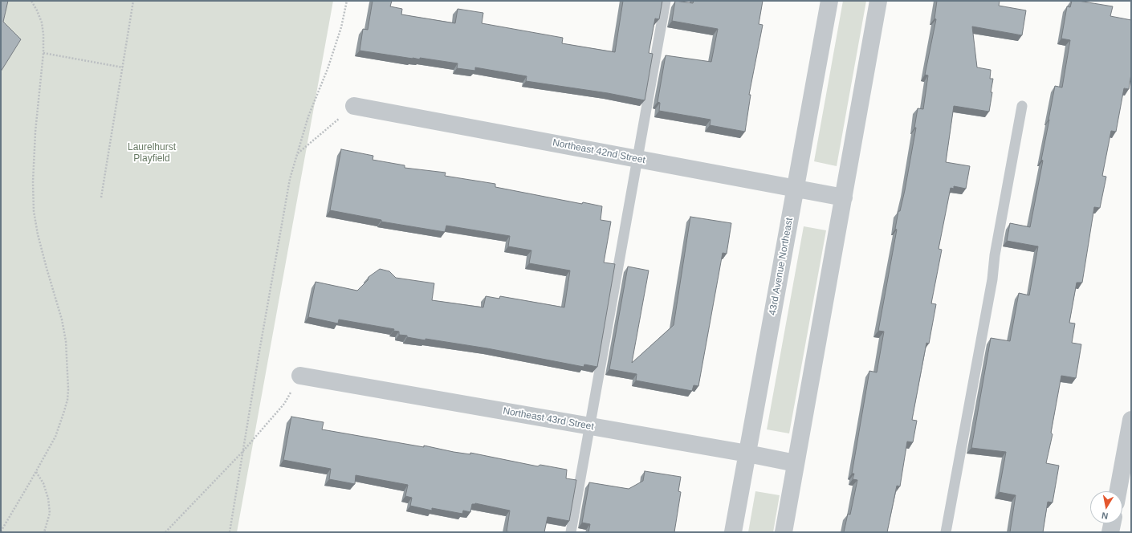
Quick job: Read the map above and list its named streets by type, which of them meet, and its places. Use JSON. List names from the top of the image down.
{
  "streets": {
    "street": ["Northeast 42nd Street", "43rd Avenue Northeast", "Northeast 43rd Street"]
  },
  "crossings": [
    ["Northeast 42nd Street", "43rd Avenue Northeast"],
    ["43rd Avenue Northeast", "Northeast 43rd Street"]
  ],
  "parks": ["Laurelhurst Playfield"],
  "north": "bottom"
}
